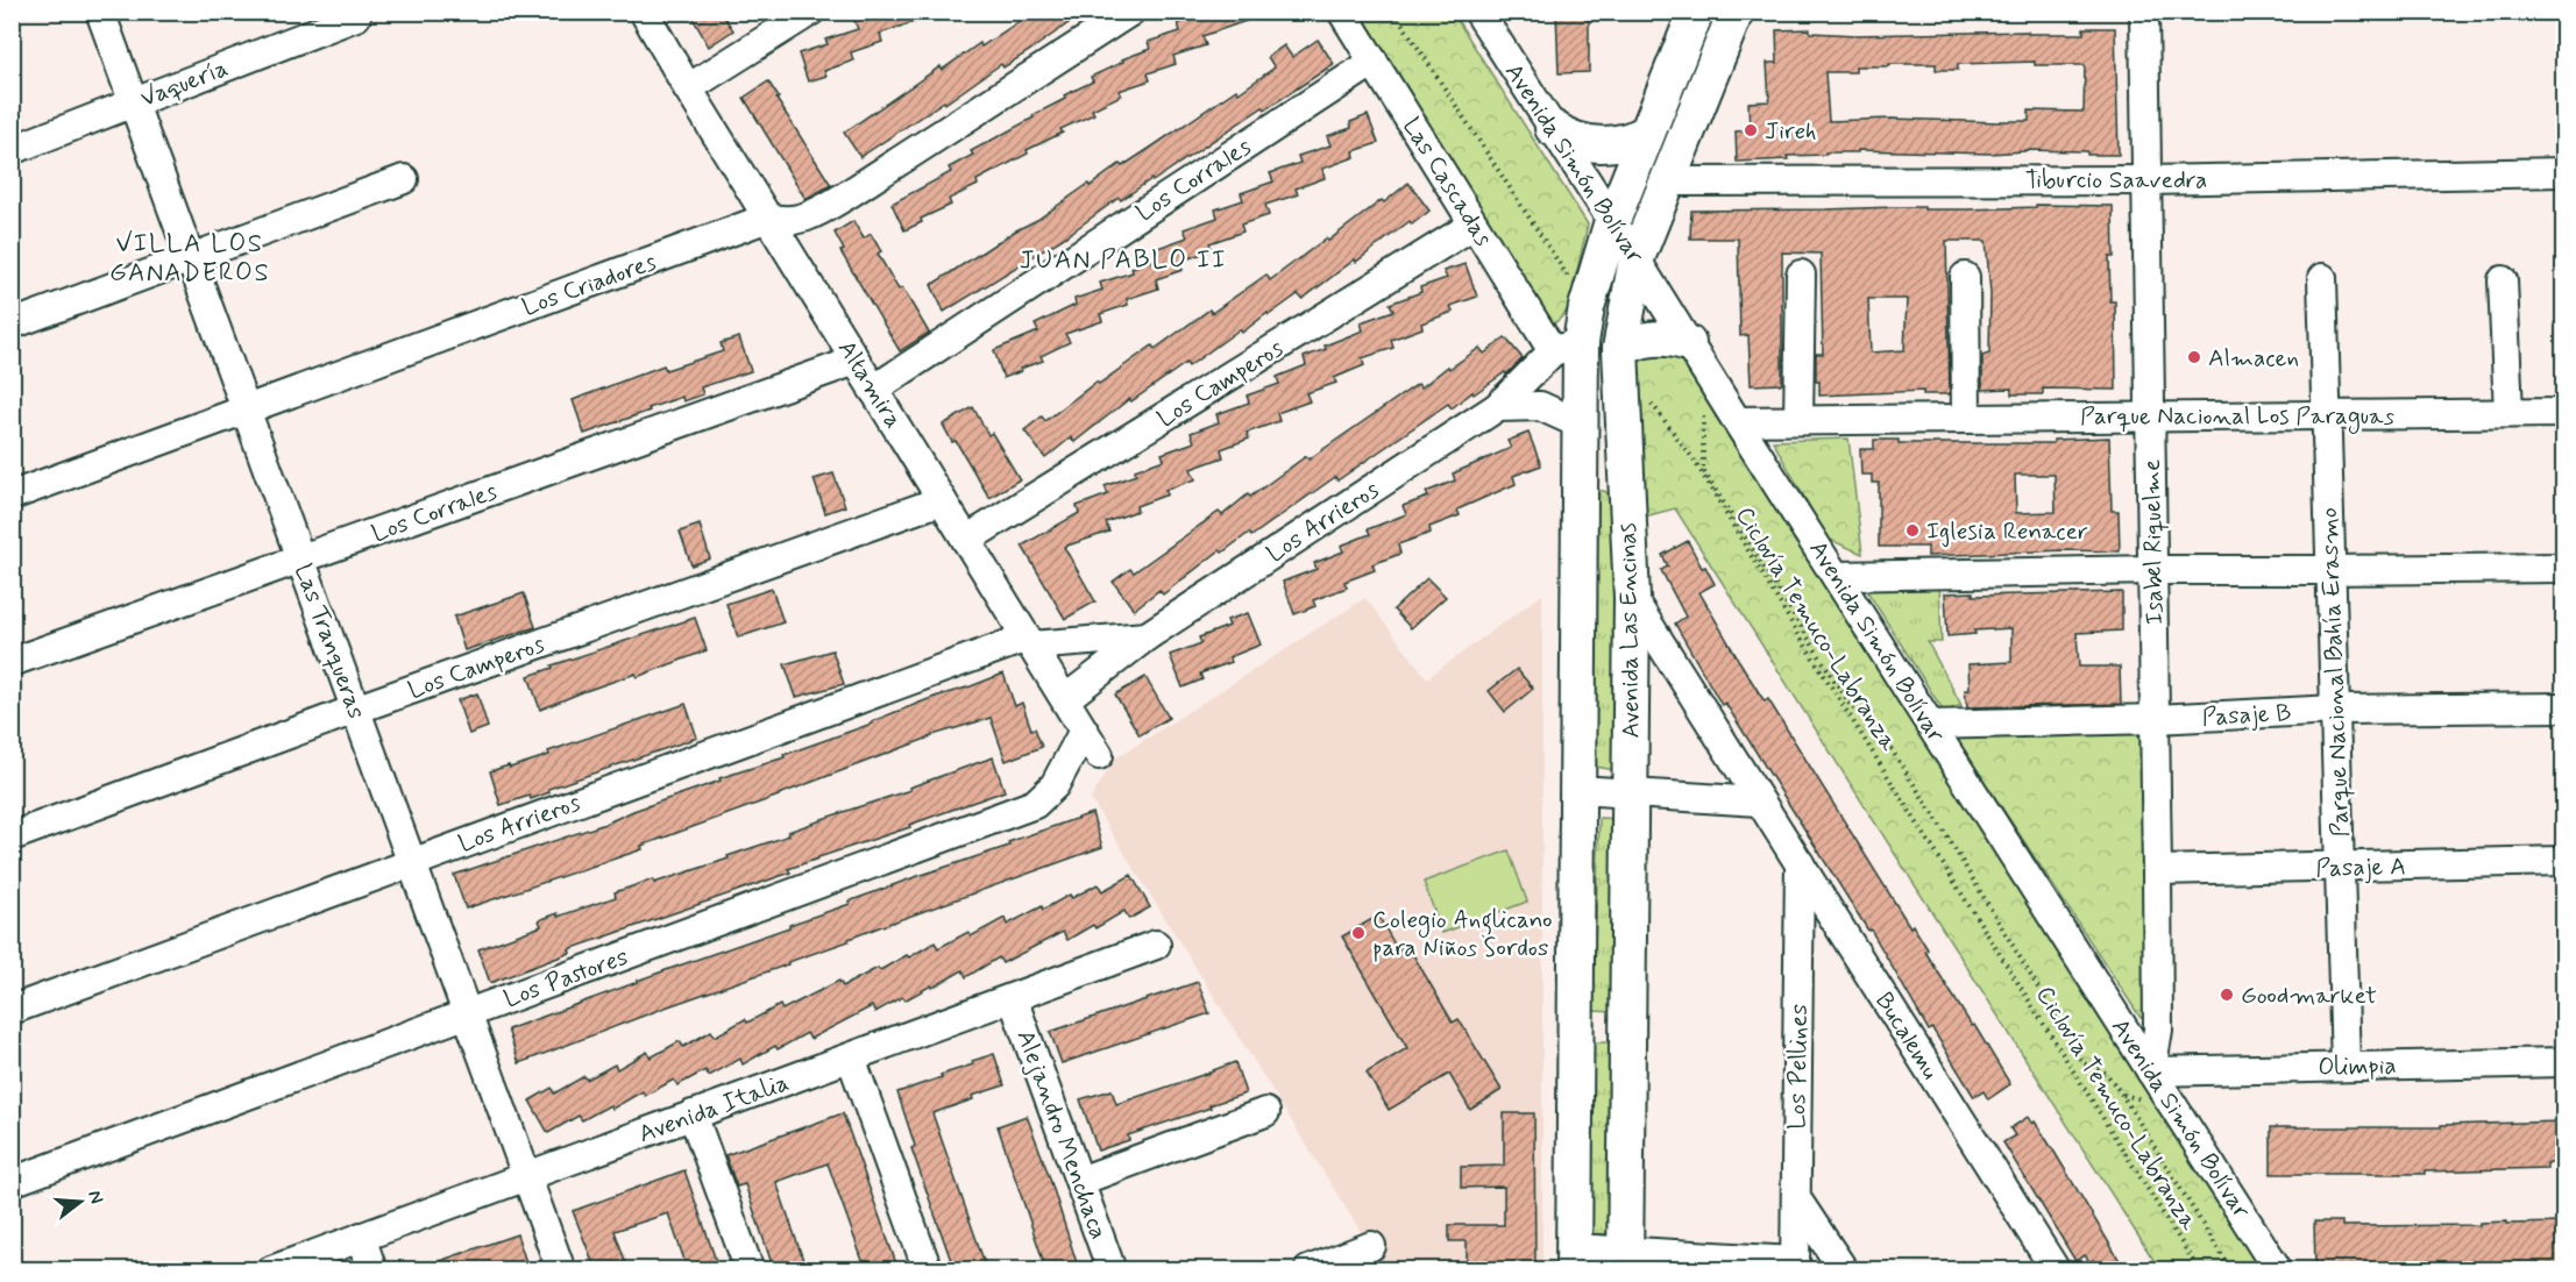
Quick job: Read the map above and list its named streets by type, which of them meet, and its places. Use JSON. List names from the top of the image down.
{
  "streets": {
    "main road": ["Avenida Las Encinas"],
    "street": [
      "Vaquería",
      "Avenida Simón Bolívar",
      "Los Corrales",
      "Tiburcio Saavedra",
      "Las Cascadas",
      "Los Criadores",
      "Los Camperos",
      "Altamira",
      "Parque Nacional Los Paraguas",
      "Los Arrieros",
      "Isabel Riquelme",
      "Las Tranqueras",
      "Parque Nacional Bahía Erasmo",
      "Pasaje B",
      "Pasaje A",
      "Los Pastores",
      "Bucalemu",
      "Olimpia",
      "Los Pellines",
      "Avenida Italia",
      "Alejandro Menchaca"
    ],
    "path": ["Ciclovía Temuco-Labranza"]
  },
  "crossings": [
    ["Vaquería", "Las Tranqueras"],
    ["Avenida Simón Bolívar", "Parque Nacional Los Paraguas"],
    ["Avenida Simón Bolívar", "Isabel Riquelme"],
    ["Avenida Simón Bolívar", "Avenida Las Encinas"],
    ["Avenida Simón Bolívar", "Pasaje B"],
    ["Avenida Simón Bolívar", "Olimpia"],
    ["Los Corrales", "Las Cascadas"],
    ["Los Corrales", "Altamira"],
    ["Los Corrales", "Las Tranqueras"],
    ["Tiburcio Saavedra", "Isabel Riquelme"],
    ["Tiburcio Saavedra", "Avenida Las Encinas"],
    ["Las Cascadas", "Los Camperos"],
    ["Las Cascadas", "Los Arrieros"],
    ["Las Cascadas", "Avenida Las Encinas"],
    ["Los Criadores", "Altamira"],
    ["Los Criadores", "Las Tranqueras"],
    ["Los Camperos", "Altamira"],
    ["Los Camperos", "Las Tranqueras"],
    ["Altamira", "Los Arrieros"],
    ["Altamira", "Los Pastores"],
    ["Parque Nacional Los Paraguas", "Isabel Riquelme"],
    ["Parque Nacional Los Paraguas", "Parque Nacional Bahía Erasmo"],
    ["Los Arrieros", "Avenida Las Encinas"],
    ["Los Arrieros", "Las Tranqueras"],
    ["Isabel Riquelme", "Pasaje B"],
    ["Isabel Riquelme", "Pasaje A"],
    ["Isabel Riquelme", "Olimpia"],
    ["Avenida Las Encinas", "Bucalemu"],
    ["Las Tranqueras", "Los Pastores"],
    ["Las Tranqueras", "Avenida Italia"],
    ["Parque Nacional Bahía Erasmo", "Pasaje B"],
    ["Parque Nacional Bahía Erasmo", "Pasaje A"],
    ["Parque Nacional Bahía Erasmo", "Olimpia"],
    ["Bucalemu", "Los Pellines"],
    ["Avenida Italia", "Alejandro Menchaca"]
  ],
  "districts": ["VILLA LOS GANADEROS", "JUAN PABLO II"],
  "places": [
    "Jireh",
    "Almacen",
    "Iglesia Renacer",
    "Colegio Anglicano para Niños Sordos",
    "Goodmarket"
  ],
  "north": "right"
}
